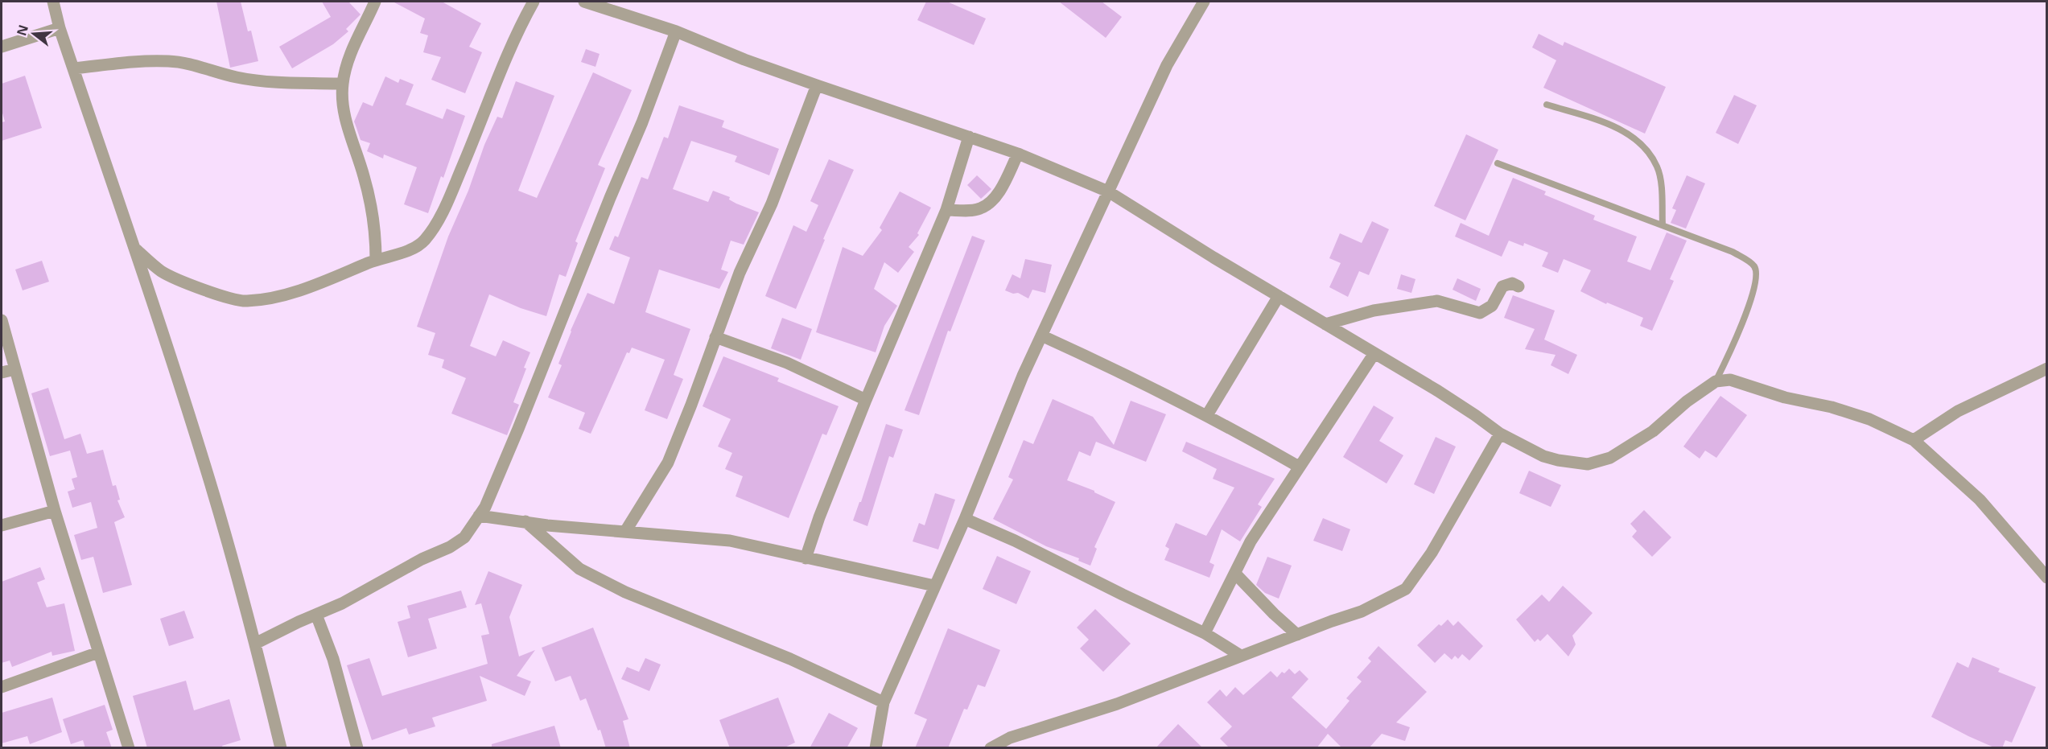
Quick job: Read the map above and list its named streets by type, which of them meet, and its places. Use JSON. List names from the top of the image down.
{
  "north": "left"
}
